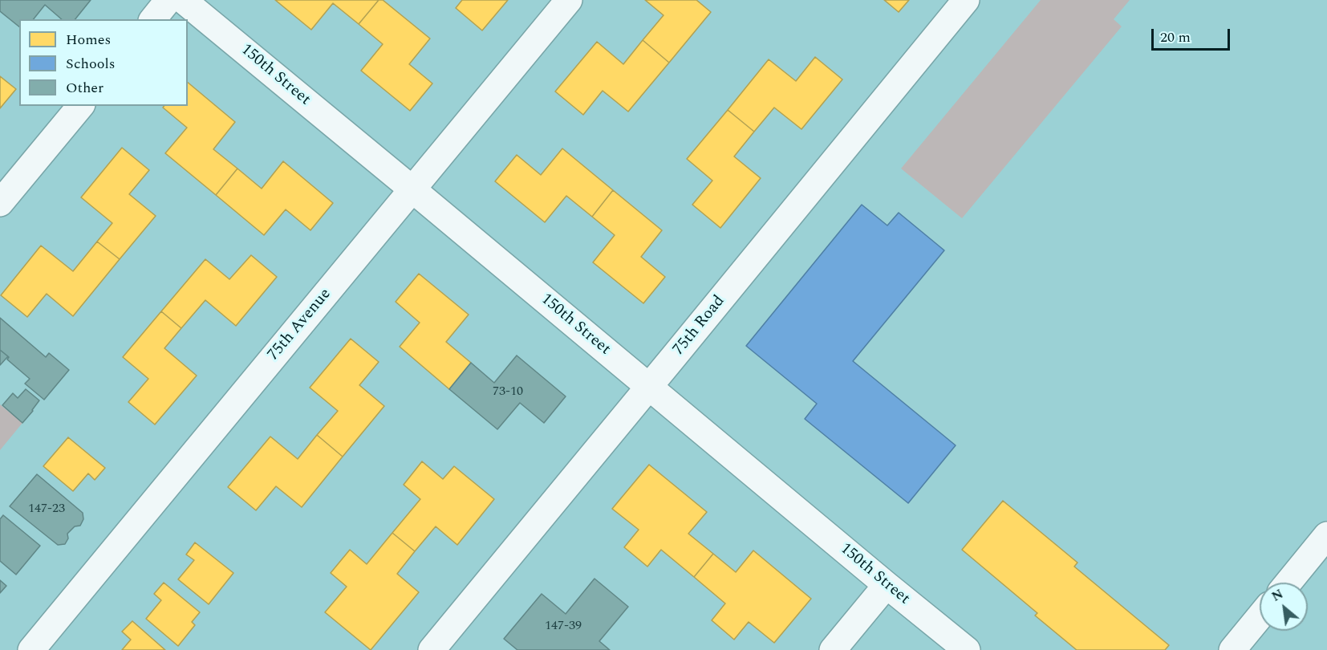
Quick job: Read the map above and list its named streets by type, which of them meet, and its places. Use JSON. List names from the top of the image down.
{
  "streets": {
    "street": ["150th Street", "75th Avenue", "75th Road"]
  },
  "crossings": [
    ["150th Street", "75th Avenue"],
    ["150th Street", "75th Road"]
  ],
  "house_numbers": ["73-10", "147-23", "147-39"],
  "legend": ["Homes", "Schools", "Other"],
  "scale_bar": "20 m",
  "north": "top left"
}
